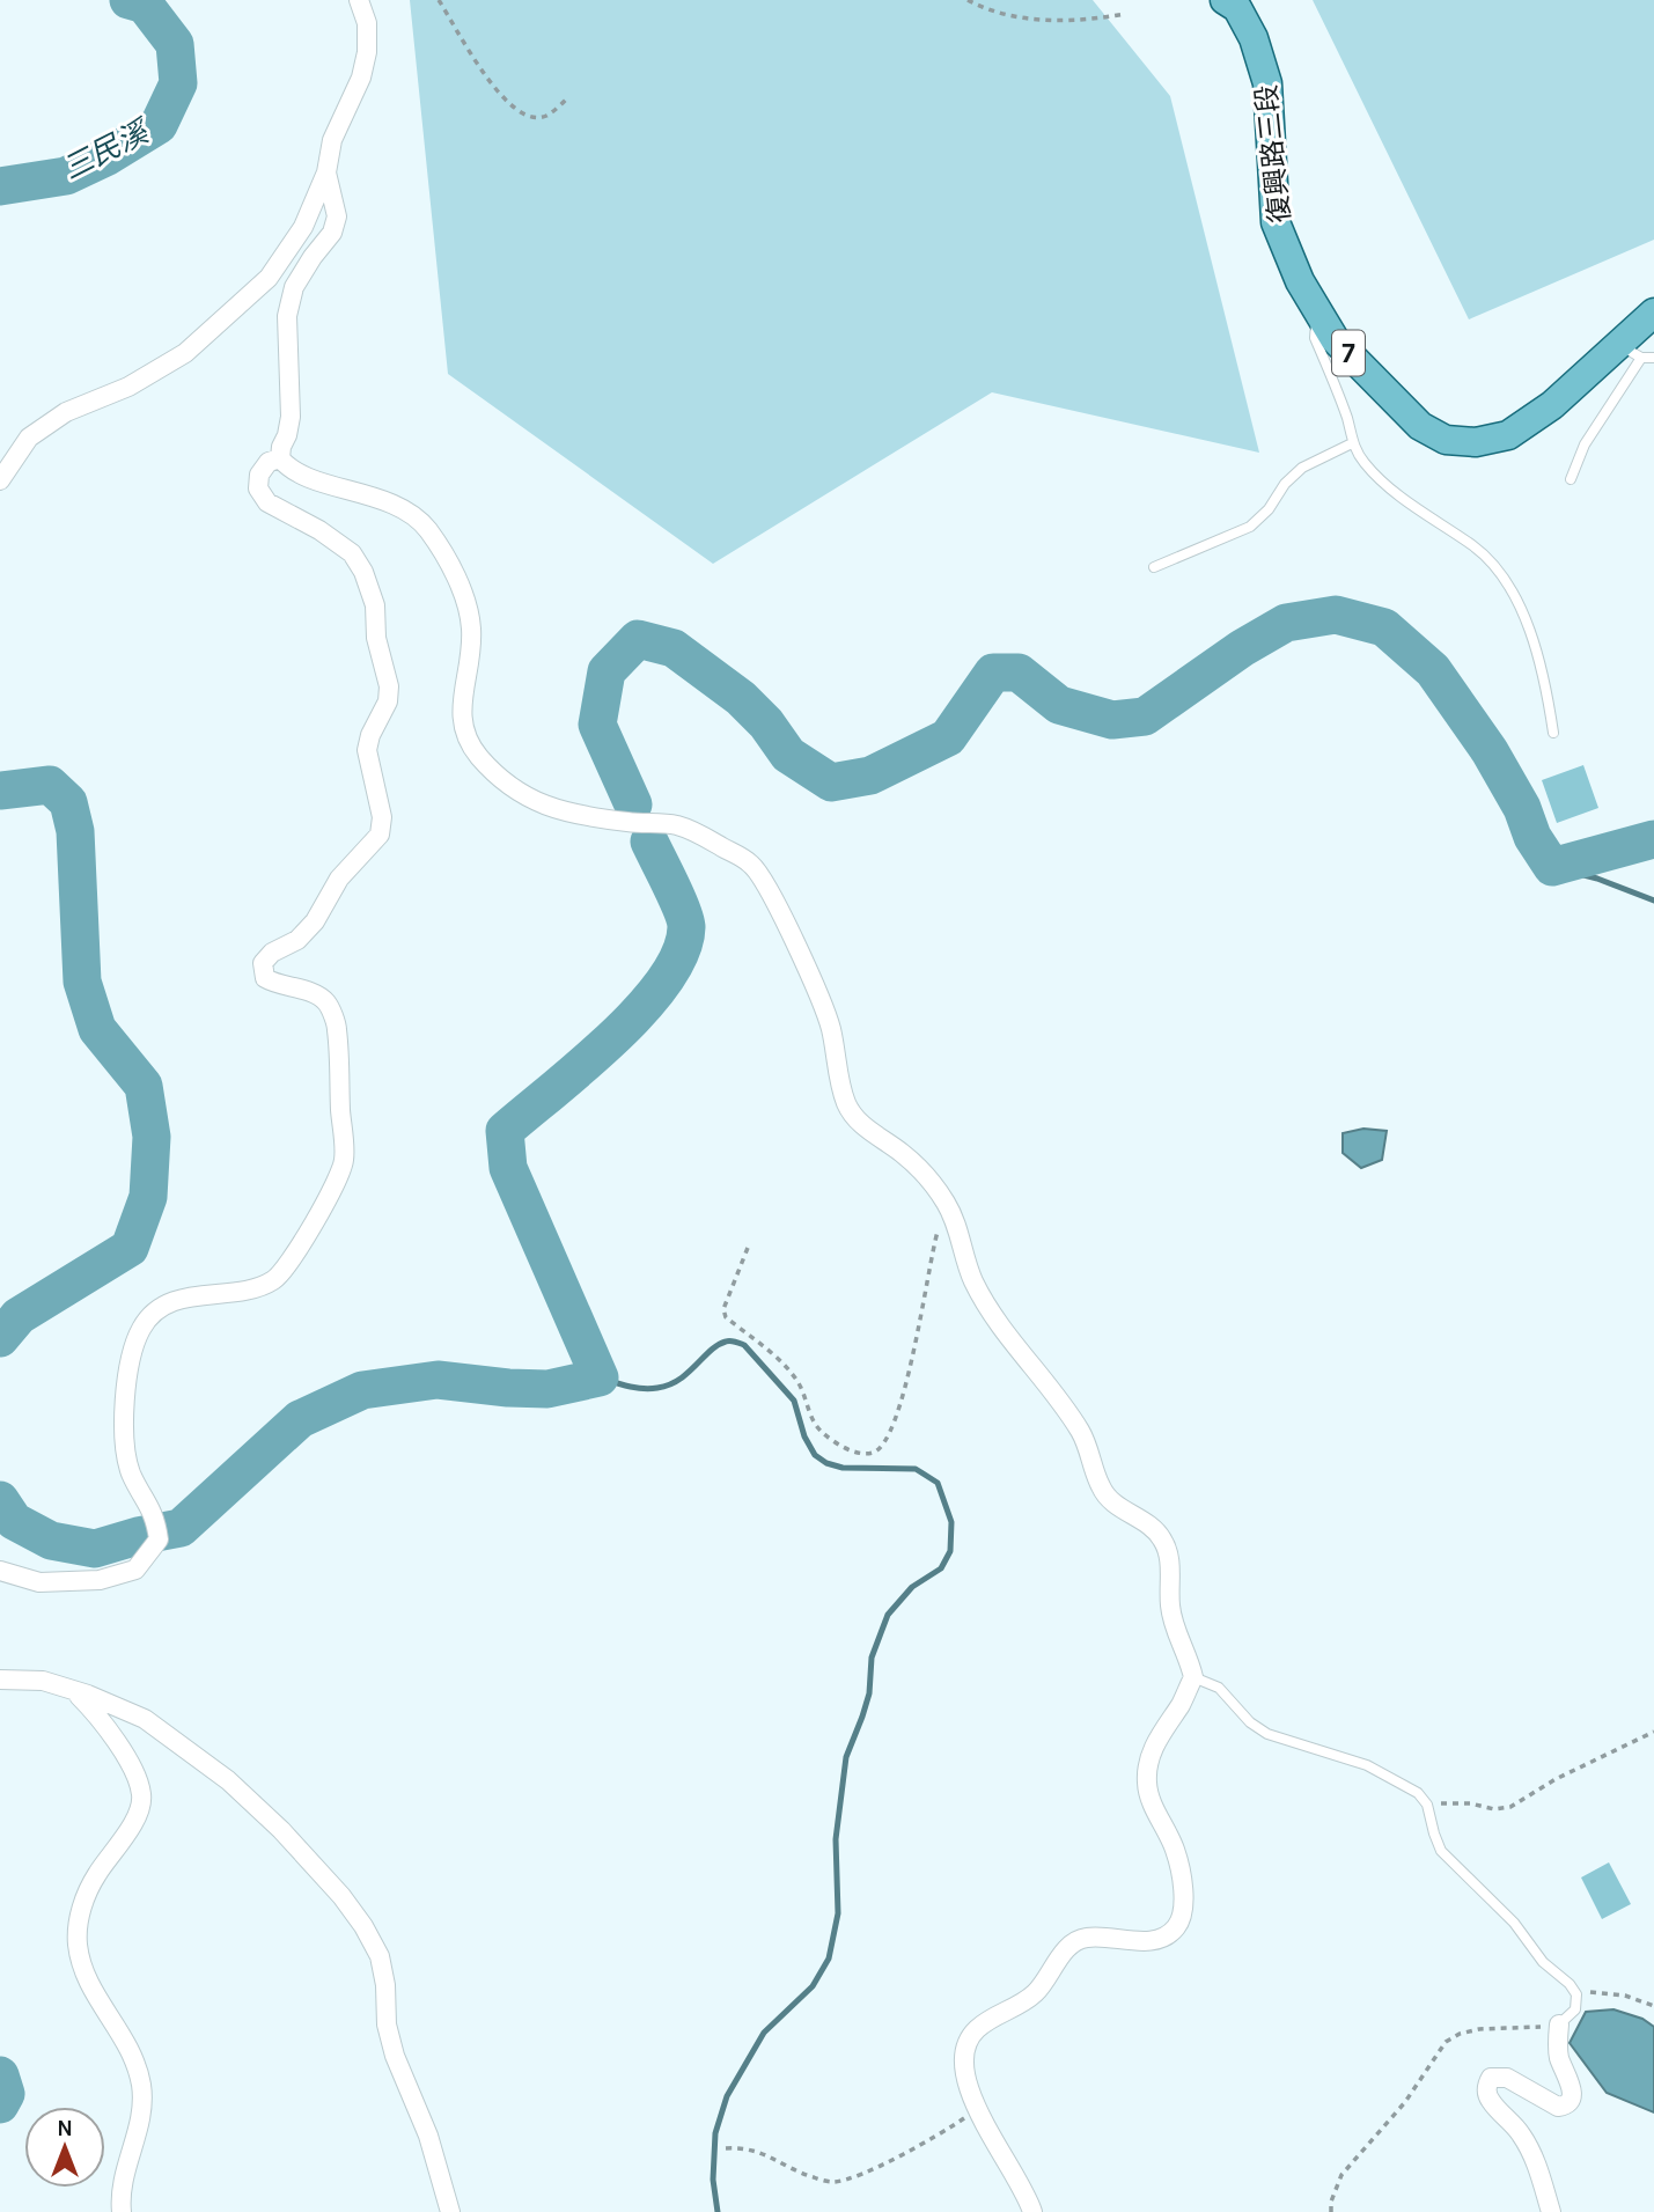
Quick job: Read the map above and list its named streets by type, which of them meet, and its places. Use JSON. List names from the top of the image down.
{
  "streets": {
    "main road": ["復興路三段", "7"]
  },
  "water": ["三民溪"],
  "north": "top"
}
